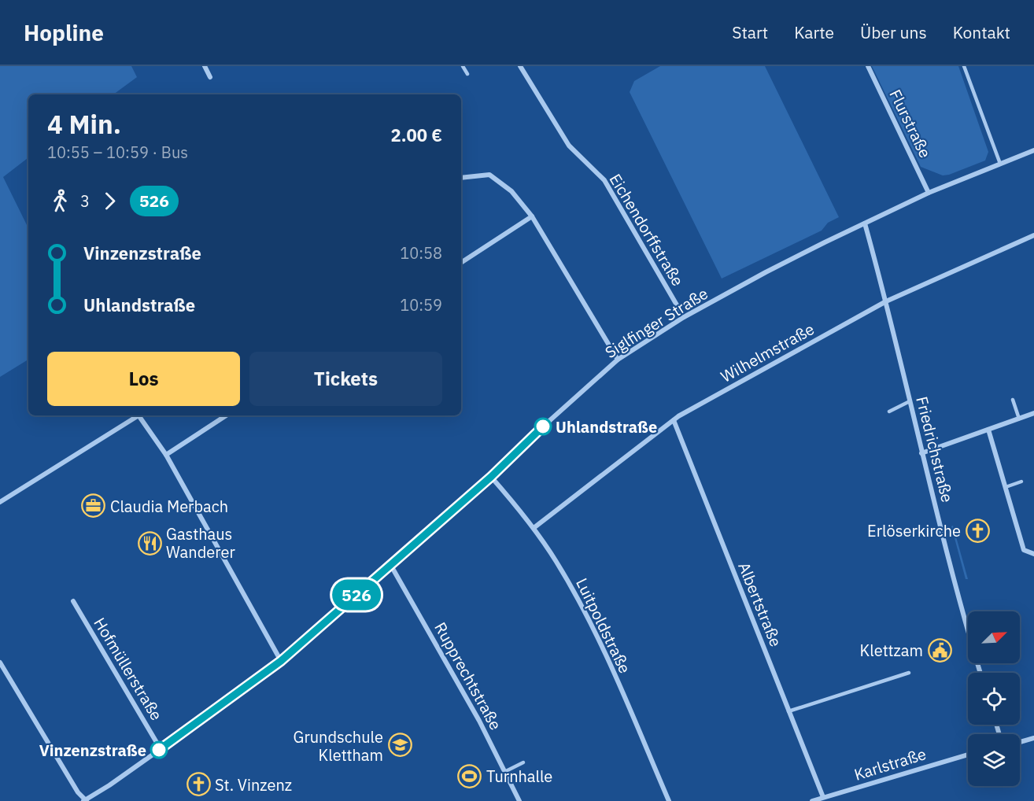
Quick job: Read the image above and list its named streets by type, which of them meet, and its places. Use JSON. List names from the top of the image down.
{
  "streets": {
    "street": [
      "Flurstraße",
      "Eichendorffstraße",
      "Siglfinger Straße",
      "Wilhelmstraße",
      "Friedrichstraße",
      "Albertstraße",
      "Luitpoldstraße",
      "Hofmüllerstraße",
      "Rupprechtstraße",
      "Karlstraße"
    ]
  },
  "crossings": [
    ["Flurstraße", "Siglfinger Straße"],
    ["Eichendorffstraße", "Siglfinger Straße"],
    ["Siglfinger Straße", "Friedrichstraße"],
    ["Siglfinger Straße", "Luitpoldstraße"],
    ["Siglfinger Straße", "Hofmüllerstraße"],
    ["Siglfinger Straße", "Rupprechtstraße"],
    ["Wilhelmstraße", "Friedrichstraße"],
    ["Wilhelmstraße", "Albertstraße"],
    ["Wilhelmstraße", "Luitpoldstraße"],
    ["Albertstraße", "Karlstraße"]
  ],
  "places": {
    "other": ["Uhlandstraße", "Vinzenzstraße"],
    "office": ["Claudia Merbach"],
    "church": ["Erlöserkirche", "St. Vinzenz"],
    "restaurant": ["Gasthaus Wanderer"],
    "public building": ["Klettzam"],
    "school or university": ["Grundschule Klettham"],
    "sports": ["Turnhalle"]
  },
  "lines": ["bus line 526"],
  "north": "top right",
  "page": {
    "header": "Hopline",
    "nav": [
      "Start",
      "Karte",
      "Über uns",
      "Kontakt"
    ],
    "on_map": "526",
    "heading": ["4 Min.", "10:55 – 10:59 · Bus", "2.00 €"],
    "legs": ["3", "526"],
    "list": [
      {
        "name": "Vinzenzstraße",
        "value": "10:58"
      },
      {
        "name": "Uhlandstraße",
        "value": "10:59"
      }
    ],
    "buttons": ["Los", "Tickets"]
  }
}
